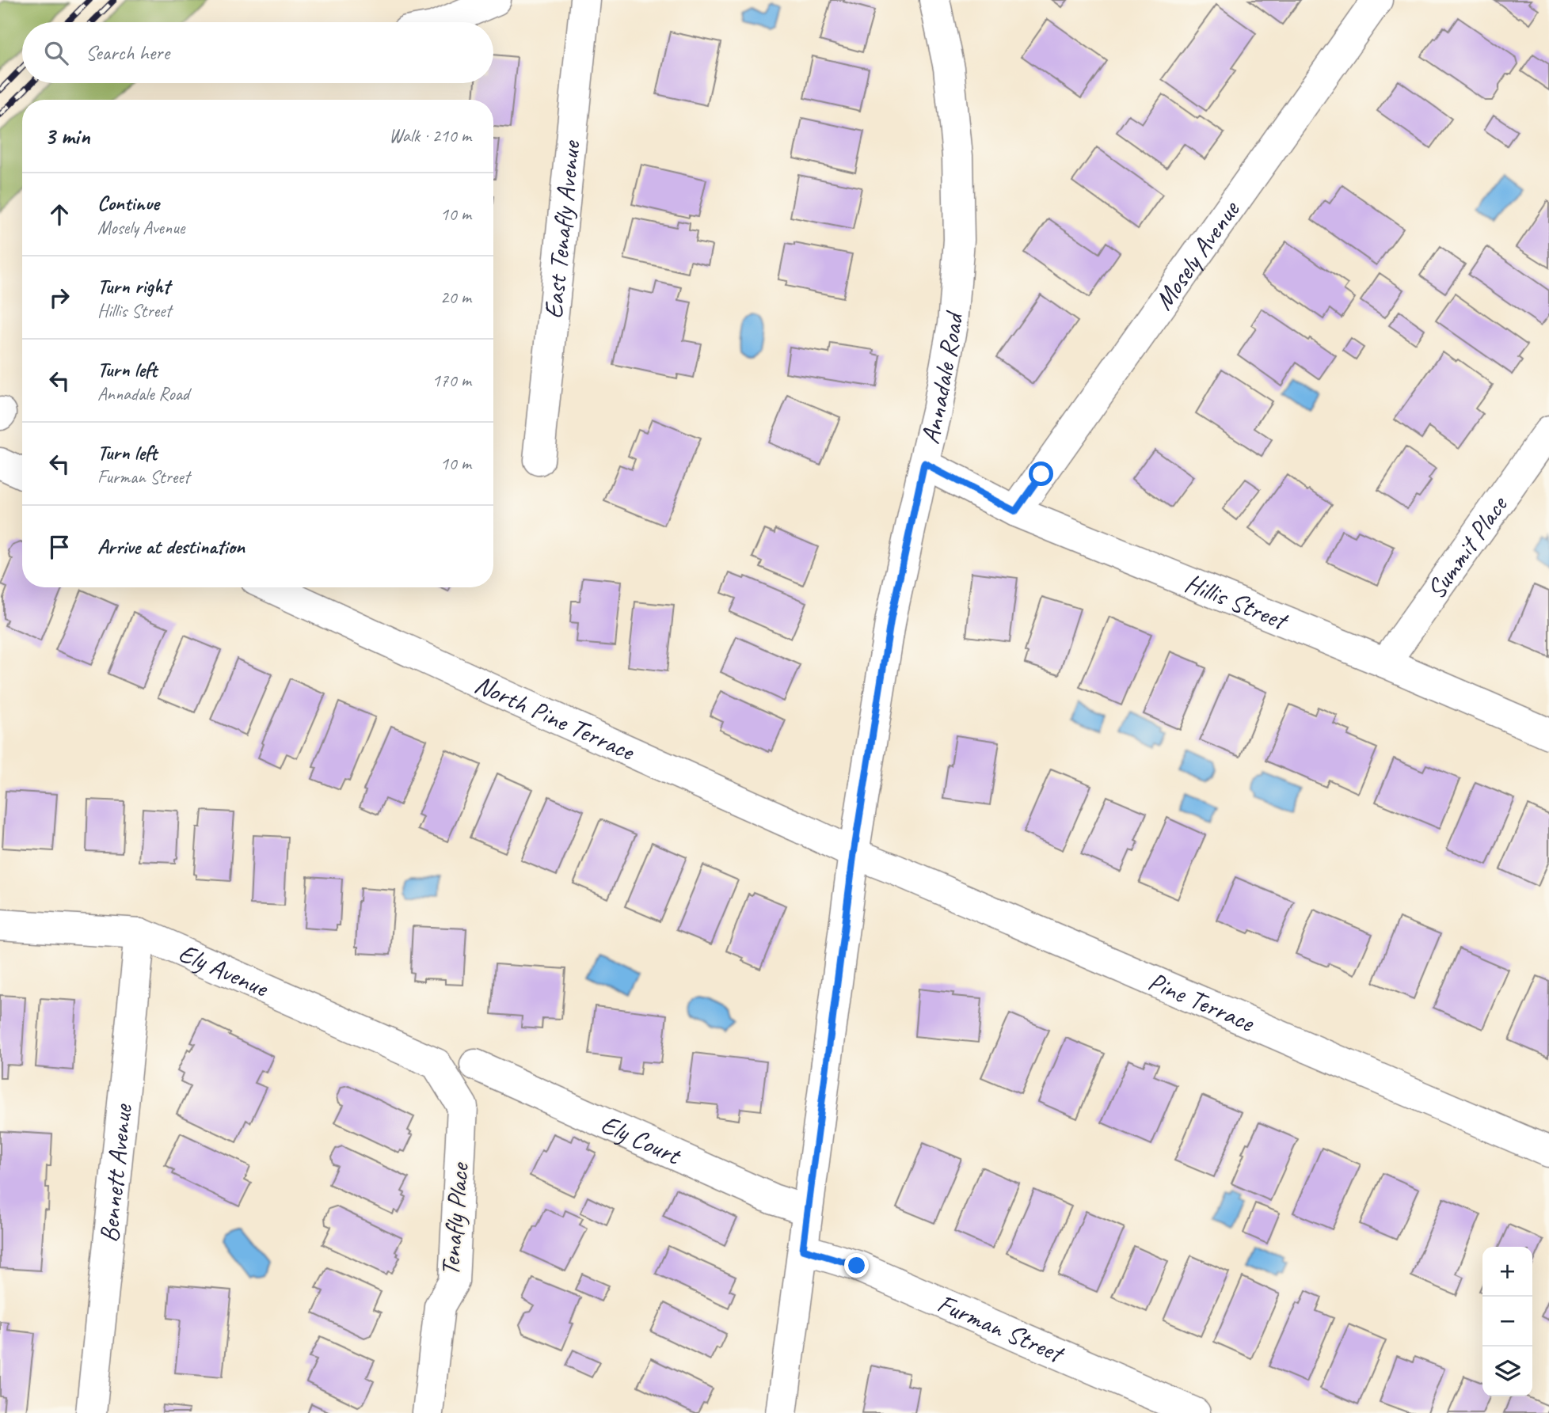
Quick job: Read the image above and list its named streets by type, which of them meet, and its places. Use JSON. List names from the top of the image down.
{
  "streets": {
    "street": [
      "East Tenafly Avenue",
      "Mosely Avenue",
      "Annadale Road",
      "Summit Place",
      "Hillis Street",
      "North Pine Terrace",
      "Ely Avenue",
      "Pine Terrace",
      "Ely Court",
      "Bennett Avenue",
      "Tenafly Place",
      "Furman Street"
    ]
  },
  "crossings": [
    ["Mosely Avenue", "Hillis Street"],
    ["Annadale Road", "Hillis Street"],
    ["Annadale Road", "North Pine Terrace"],
    ["Annadale Road", "Pine Terrace"],
    ["Annadale Road", "Ely Court"],
    ["Annadale Road", "Furman Street"],
    ["Summit Place", "Hillis Street"],
    ["North Pine Terrace", "Pine Terrace"],
    ["Ely Avenue", "Bennett Avenue"],
    ["Ely Avenue", "Tenafly Place"]
  ],
  "page": {
    "search": "Search here",
    "heading": ["3 min", "Walk · 210 m"],
    "list": [
      ["Continue", "Mosely Avenue", "10 m"],
      ["Turn right", "Hillis Street", "20 m"],
      ["Turn left", "Annadale Road", "170 m"],
      ["Turn left", "Furman Street", "10 m"],
      "Arrive at destination"
    ],
    "map_buttons": ["+", "−"]
  }
}
